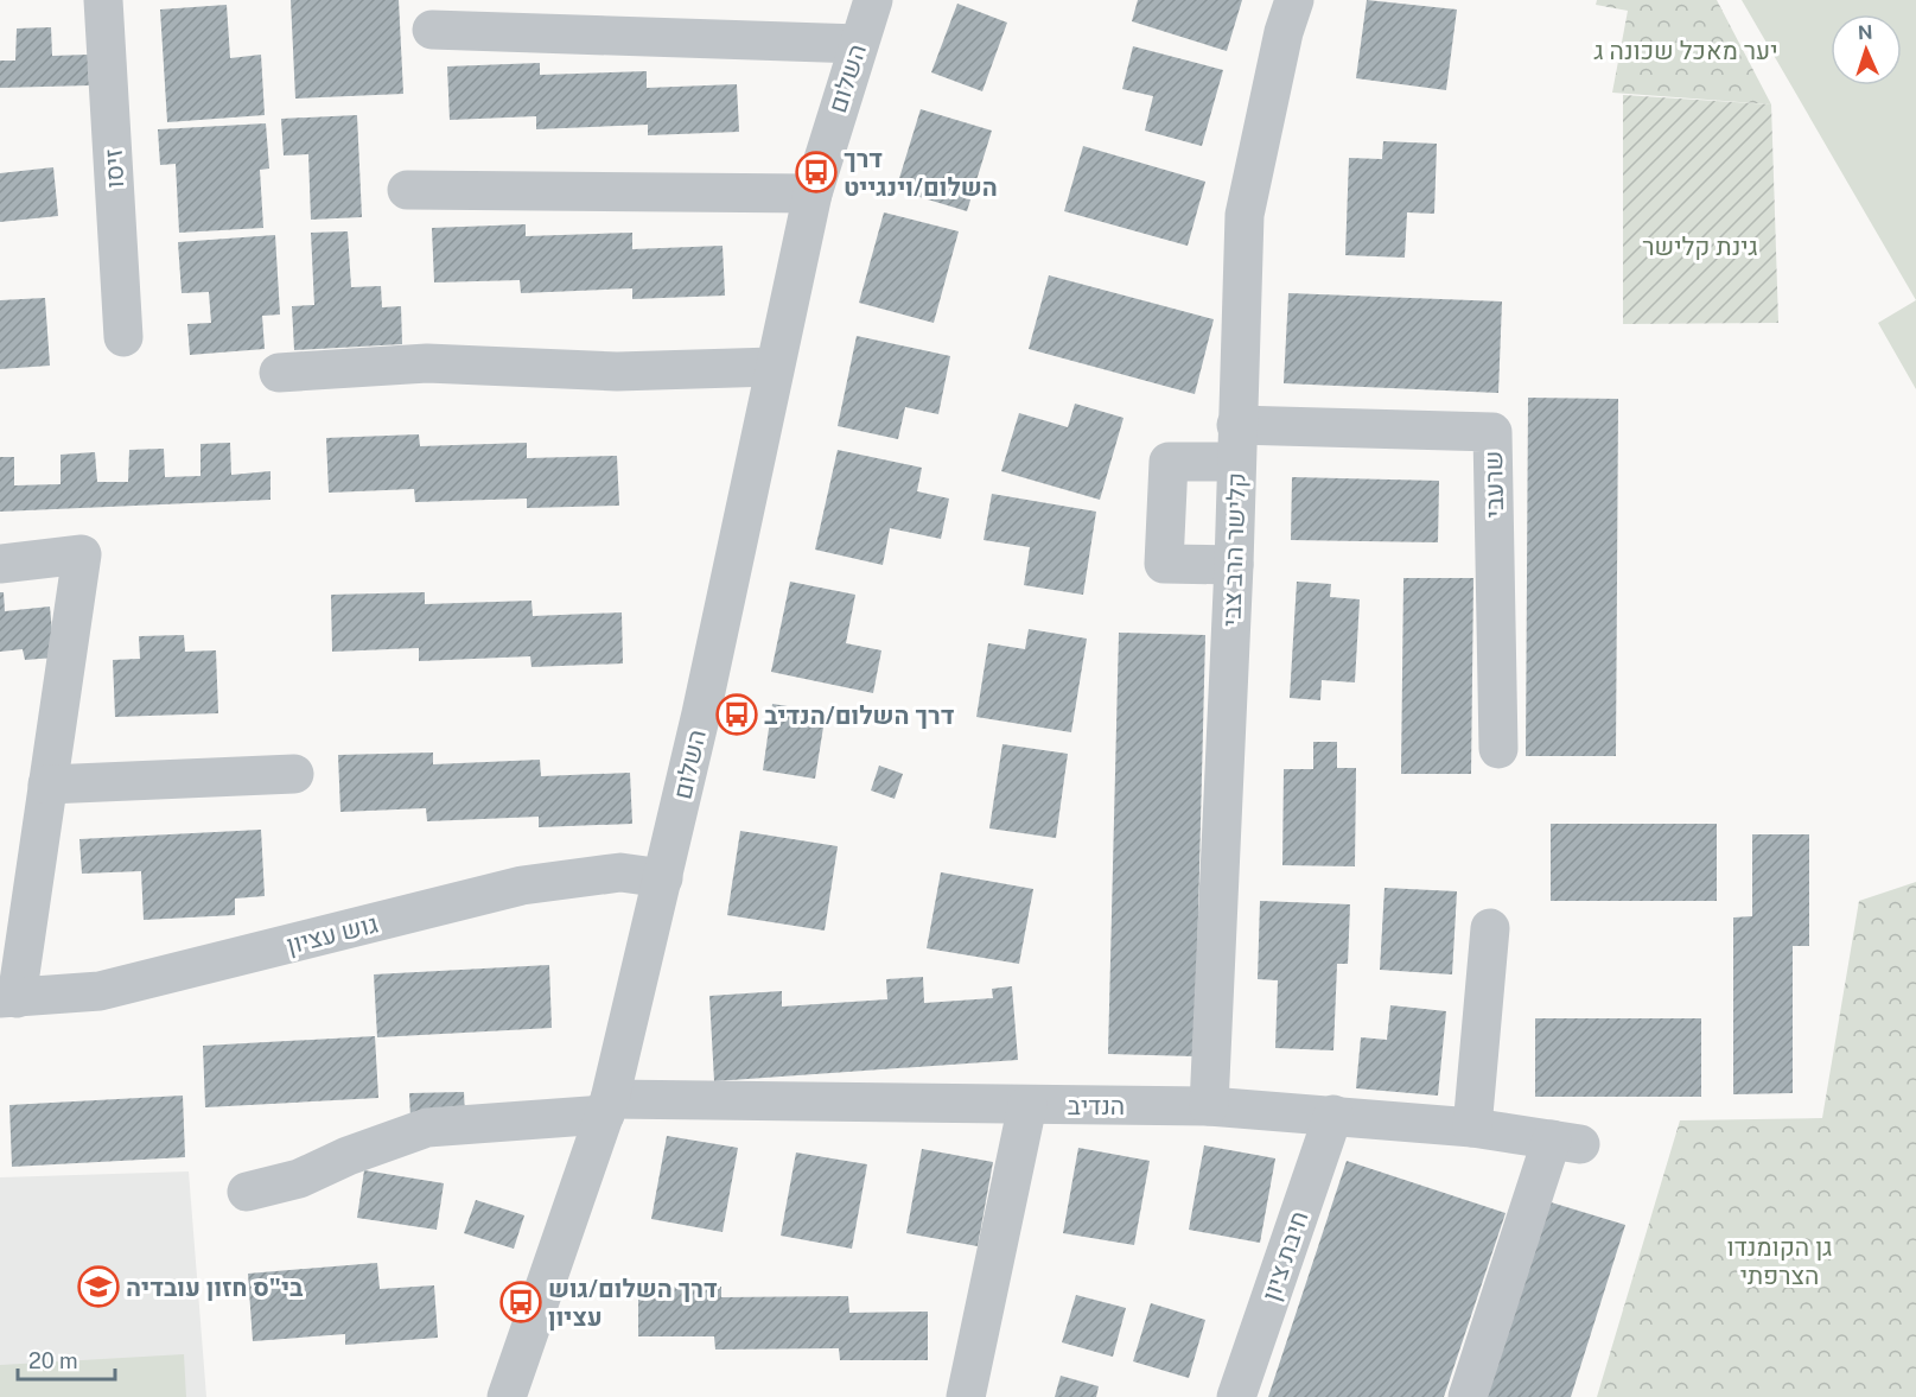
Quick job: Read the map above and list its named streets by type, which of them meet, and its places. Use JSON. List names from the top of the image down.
{
  "streets": {
    "street": [
      "השלום",
      "זיסו",
      "שרעבי",
      "קלישר הרב צבי",
      "גוש עציון",
      "הנדיב",
      "חיבת ציון"
    ]
  },
  "crossings": [
    ["השלום", "גוש עציון"],
    ["השלום", "הנדיב"],
    ["שרעבי", "קלישר הרב צבי"],
    ["קלישר הרב צבי", "הנדיב"],
    ["הנדיב", "חיבת ציון"]
  ],
  "parks": ["יער מאכל שכונה ג", "גינת קלישר", "גן הקומנדו הצרפתי"],
  "places": {
    "bus stop": ["דרך השלום/וינגייט", "דרך השלום/הנדיב", "דרך השלום/גוש עציון"],
    "school or university": ["בי\"ס חזון עובדיה"]
  },
  "scale_bar": "20 m",
  "north": "top"
}
